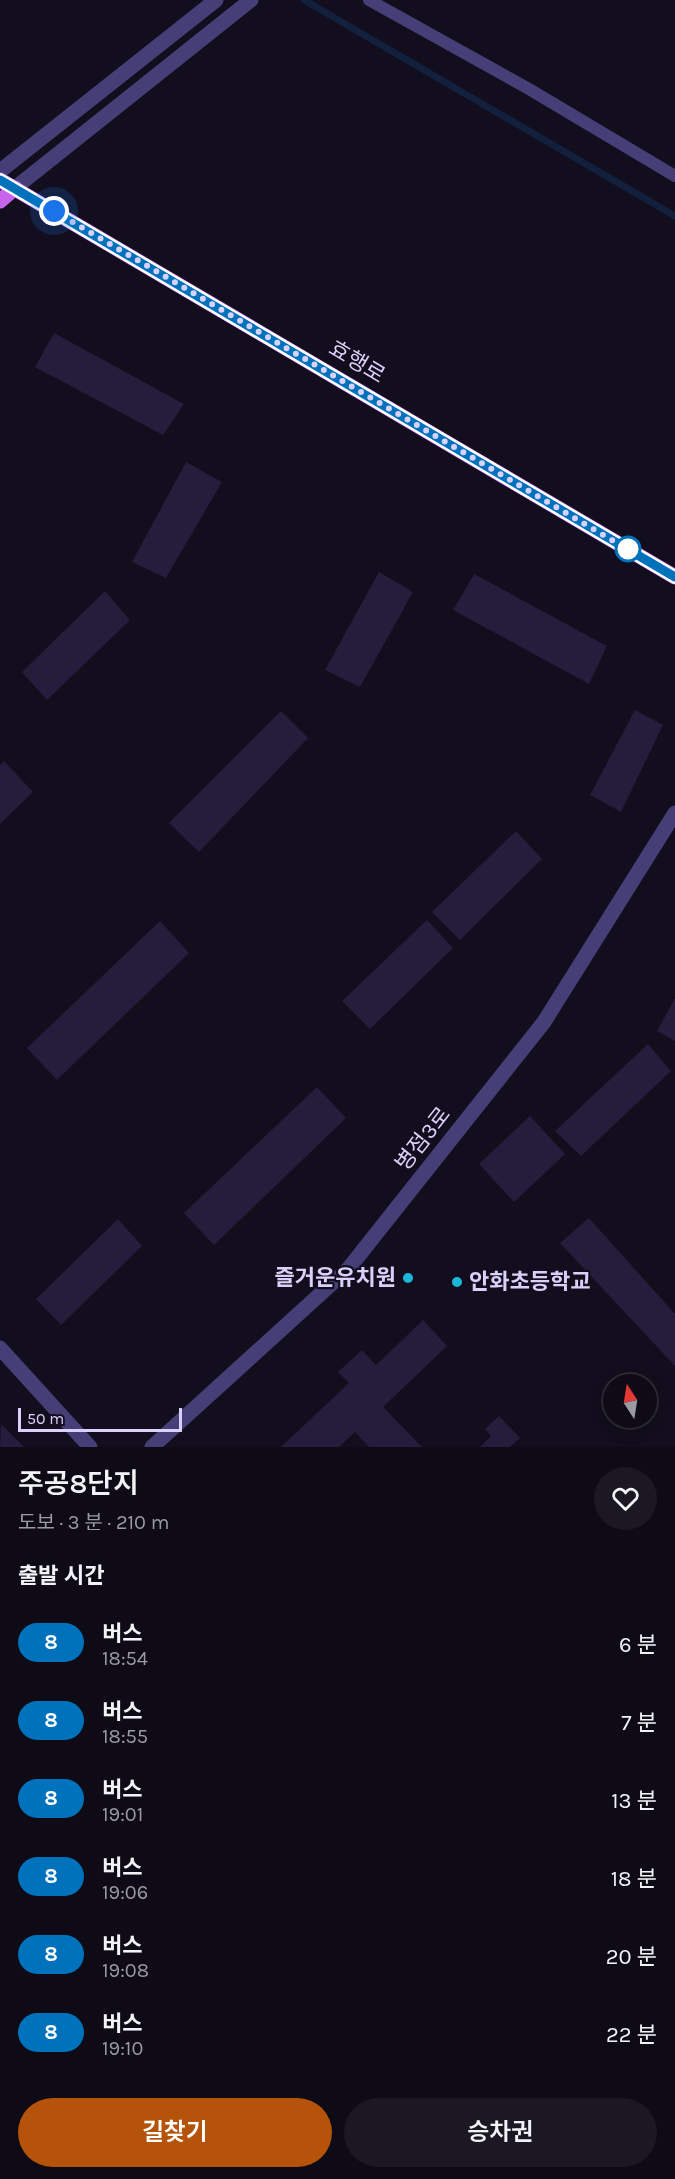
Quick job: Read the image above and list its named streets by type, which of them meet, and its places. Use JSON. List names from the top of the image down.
{
  "streets": {
    "main road": ["효행로"],
    "street": ["병점3로"]
  },
  "places": ["즐거운유치원", "안화초등학교"],
  "lines": ["bus line 8"],
  "scale_bar": "50 m",
  "north": "top",
  "page": {
    "scale": "50 m",
    "heading": [
      ["주공8단지", "도보 · 3 분 · 210 m"],
      "출발 시간"
    ],
    "list": [
      {
        "mark": "8",
        "name": "버스",
        "note": "18:54",
        "value": "6 분"
      },
      {
        "mark": "8",
        "name": "버스",
        "note": "18:55",
        "value": "7 분"
      },
      {
        "mark": "8",
        "name": "버스",
        "note": "19:01",
        "value": "13 분"
      },
      {
        "mark": "8",
        "name": "버스",
        "note": "19:06",
        "value": "18 분"
      },
      {
        "mark": "8",
        "name": "버스",
        "note": "19:08",
        "value": "20 분"
      },
      {
        "mark": "8",
        "name": "버스",
        "note": "19:10",
        "value": "22 분"
      }
    ],
    "buttons": ["길찾기", "승차권"]
  }
}
